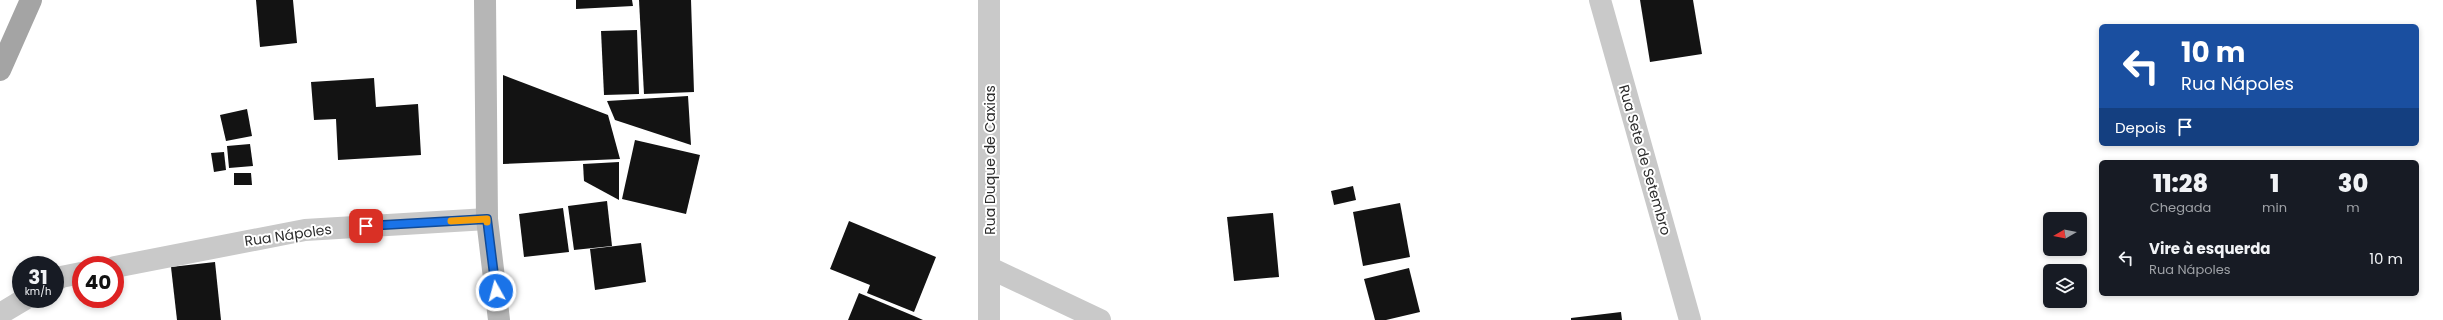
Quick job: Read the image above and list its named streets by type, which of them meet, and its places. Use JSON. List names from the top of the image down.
{
  "streets": {
    "street": ["Rua Duque de Caxias", "Rua Sete de Setembro", "Rua Nápoles"]
  },
  "north": "left",
  "page": {
    "turn": ["10 m", "Rua Nápoles"],
    "then": "Depois",
    "eta": [
      "11:28",
      "Chegada",
      "1",
      "min",
      "30",
      "m"
    ],
    "list": [
      {
        "name": "Vire à esquerda",
        "note": "Rua Nápoles",
        "value": "10 m"
      }
    ],
    "speed": "31 km/h",
    "limit": "40"
  }
}
